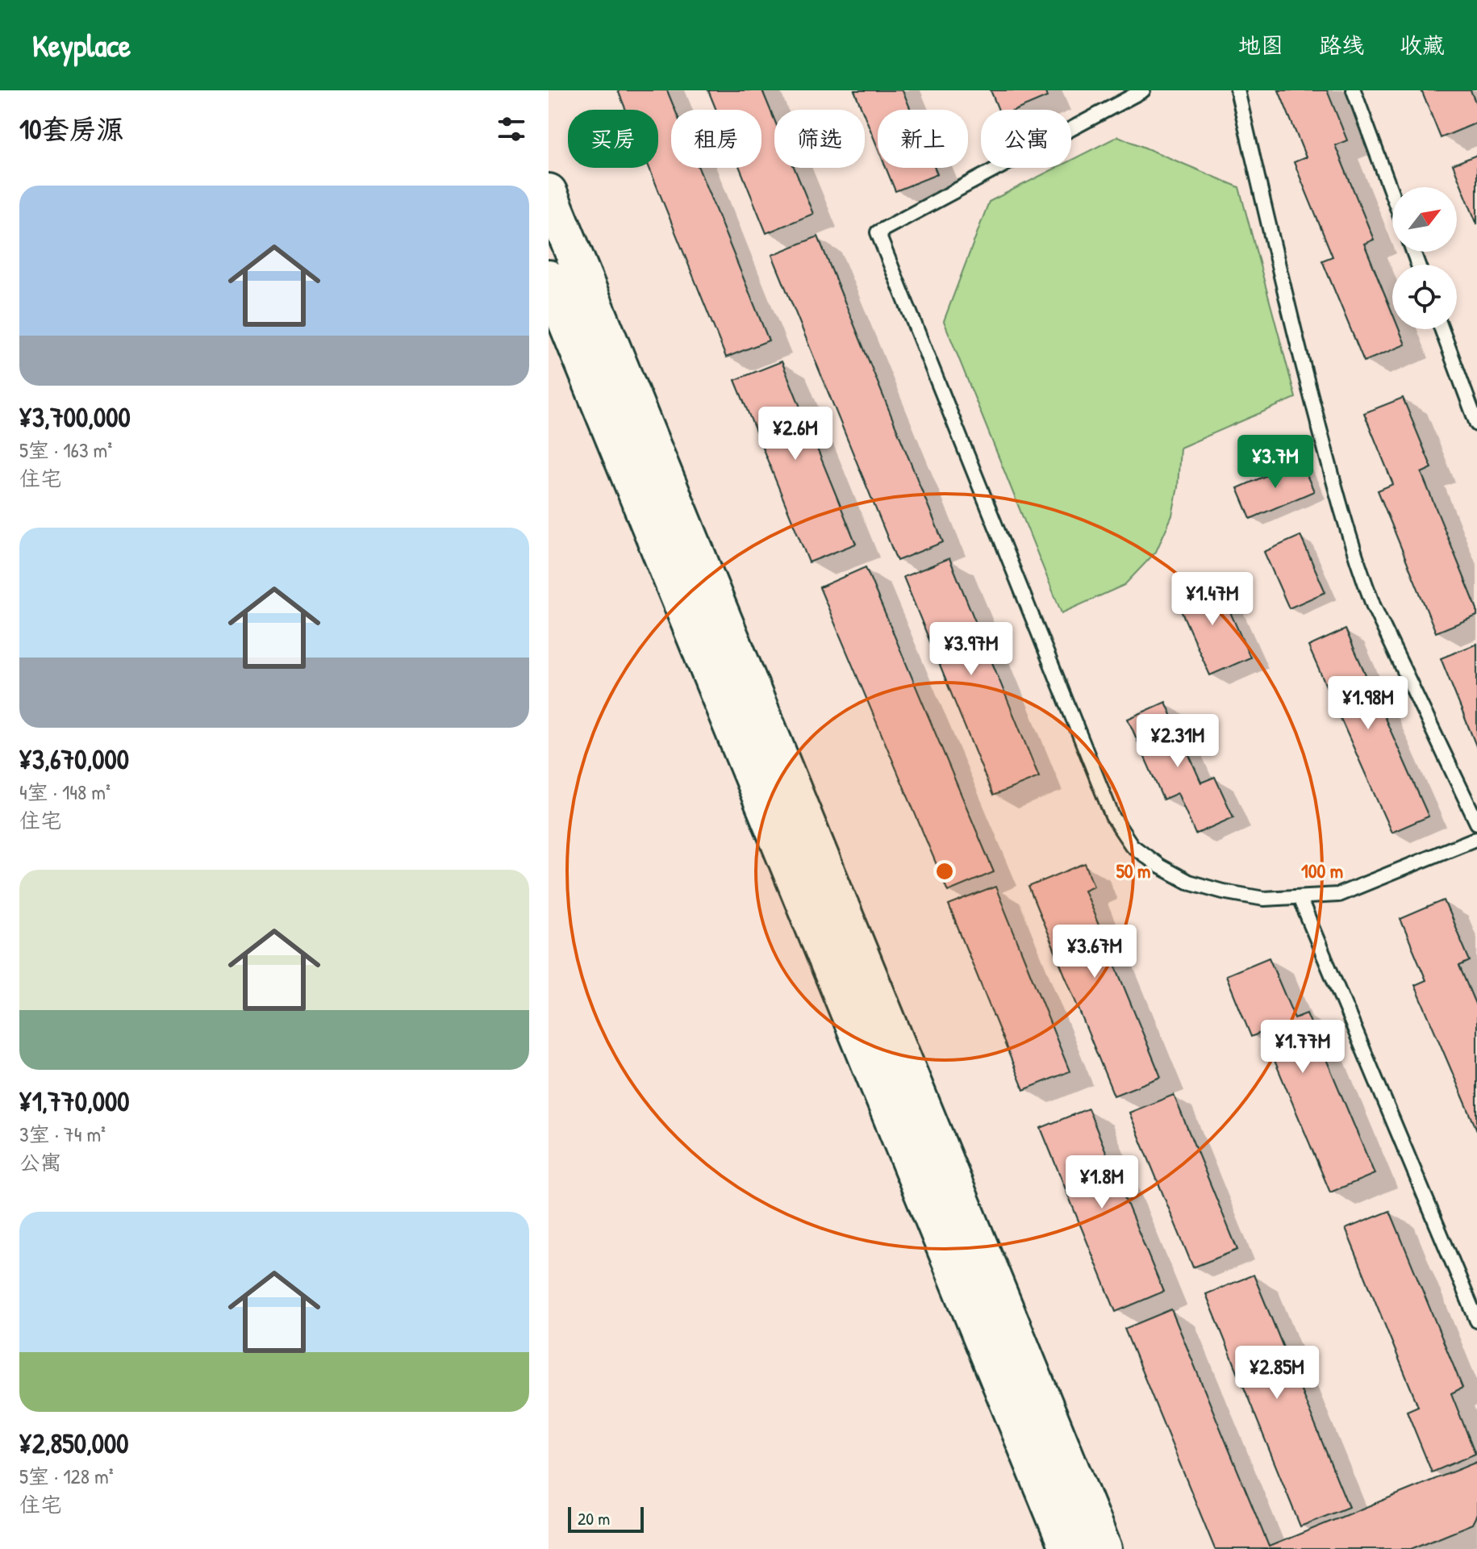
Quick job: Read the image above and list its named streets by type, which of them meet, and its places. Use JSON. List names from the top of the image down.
{
  "scale_bar": "20 m",
  "north": "top right",
  "page": {
    "header": "Keyplace",
    "nav": ["地图", "路线", "收藏"],
    "heading": "10套房源",
    "chip": [
      "买房",
      "租房",
      "筛选",
      "新上",
      "公寓"
    ],
    "list": [
      {
        "name": "¥3,700,000",
        "note": "5室 · 163 m² · 住宅"
      },
      {
        "name": "¥3,670,000",
        "note": "4室 · 148 m² · 住宅"
      },
      {
        "name": "¥1,770,000",
        "note": "3室 · 74 m² · 公寓"
      },
      {
        "name": "¥2,850,000",
        "note": "5室 · 128 m² · 住宅"
      }
    ],
    "price": [
      "¥2.6M",
      "¥3.7M",
      "¥1.47M",
      "¥3.97M",
      "¥1.98M",
      "¥2.31M",
      "¥3.67M",
      "¥1.77M",
      "¥1.8M",
      "¥2.85M"
    ],
    "scale": "20 m"
  },
  "rings": ["50 m", "100 m"]
}
